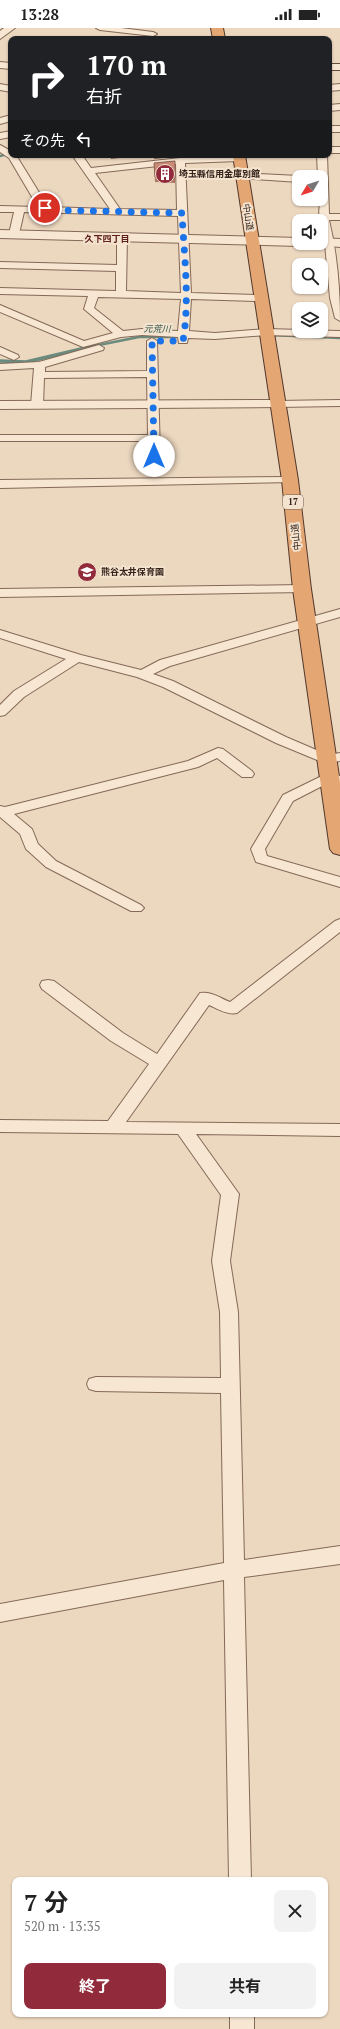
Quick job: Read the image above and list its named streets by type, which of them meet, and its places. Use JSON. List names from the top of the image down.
{
  "streets": {
    "highway": ["中山道", "17"]
  },
  "districts": ["久下四丁目"],
  "water": ["元荒川"],
  "places": {
    "building": ["埼玉縣信用金庫別館"],
    "school or university": ["熊谷太井保育園"]
  },
  "north": "bottom left",
  "page": {
    "status": "13:28",
    "turn": ["170 m", "右折"],
    "then": "その先",
    "heading": ["7 分", "520 m · 13:35"],
    "buttons": ["終了", "共有"]
  }
}
